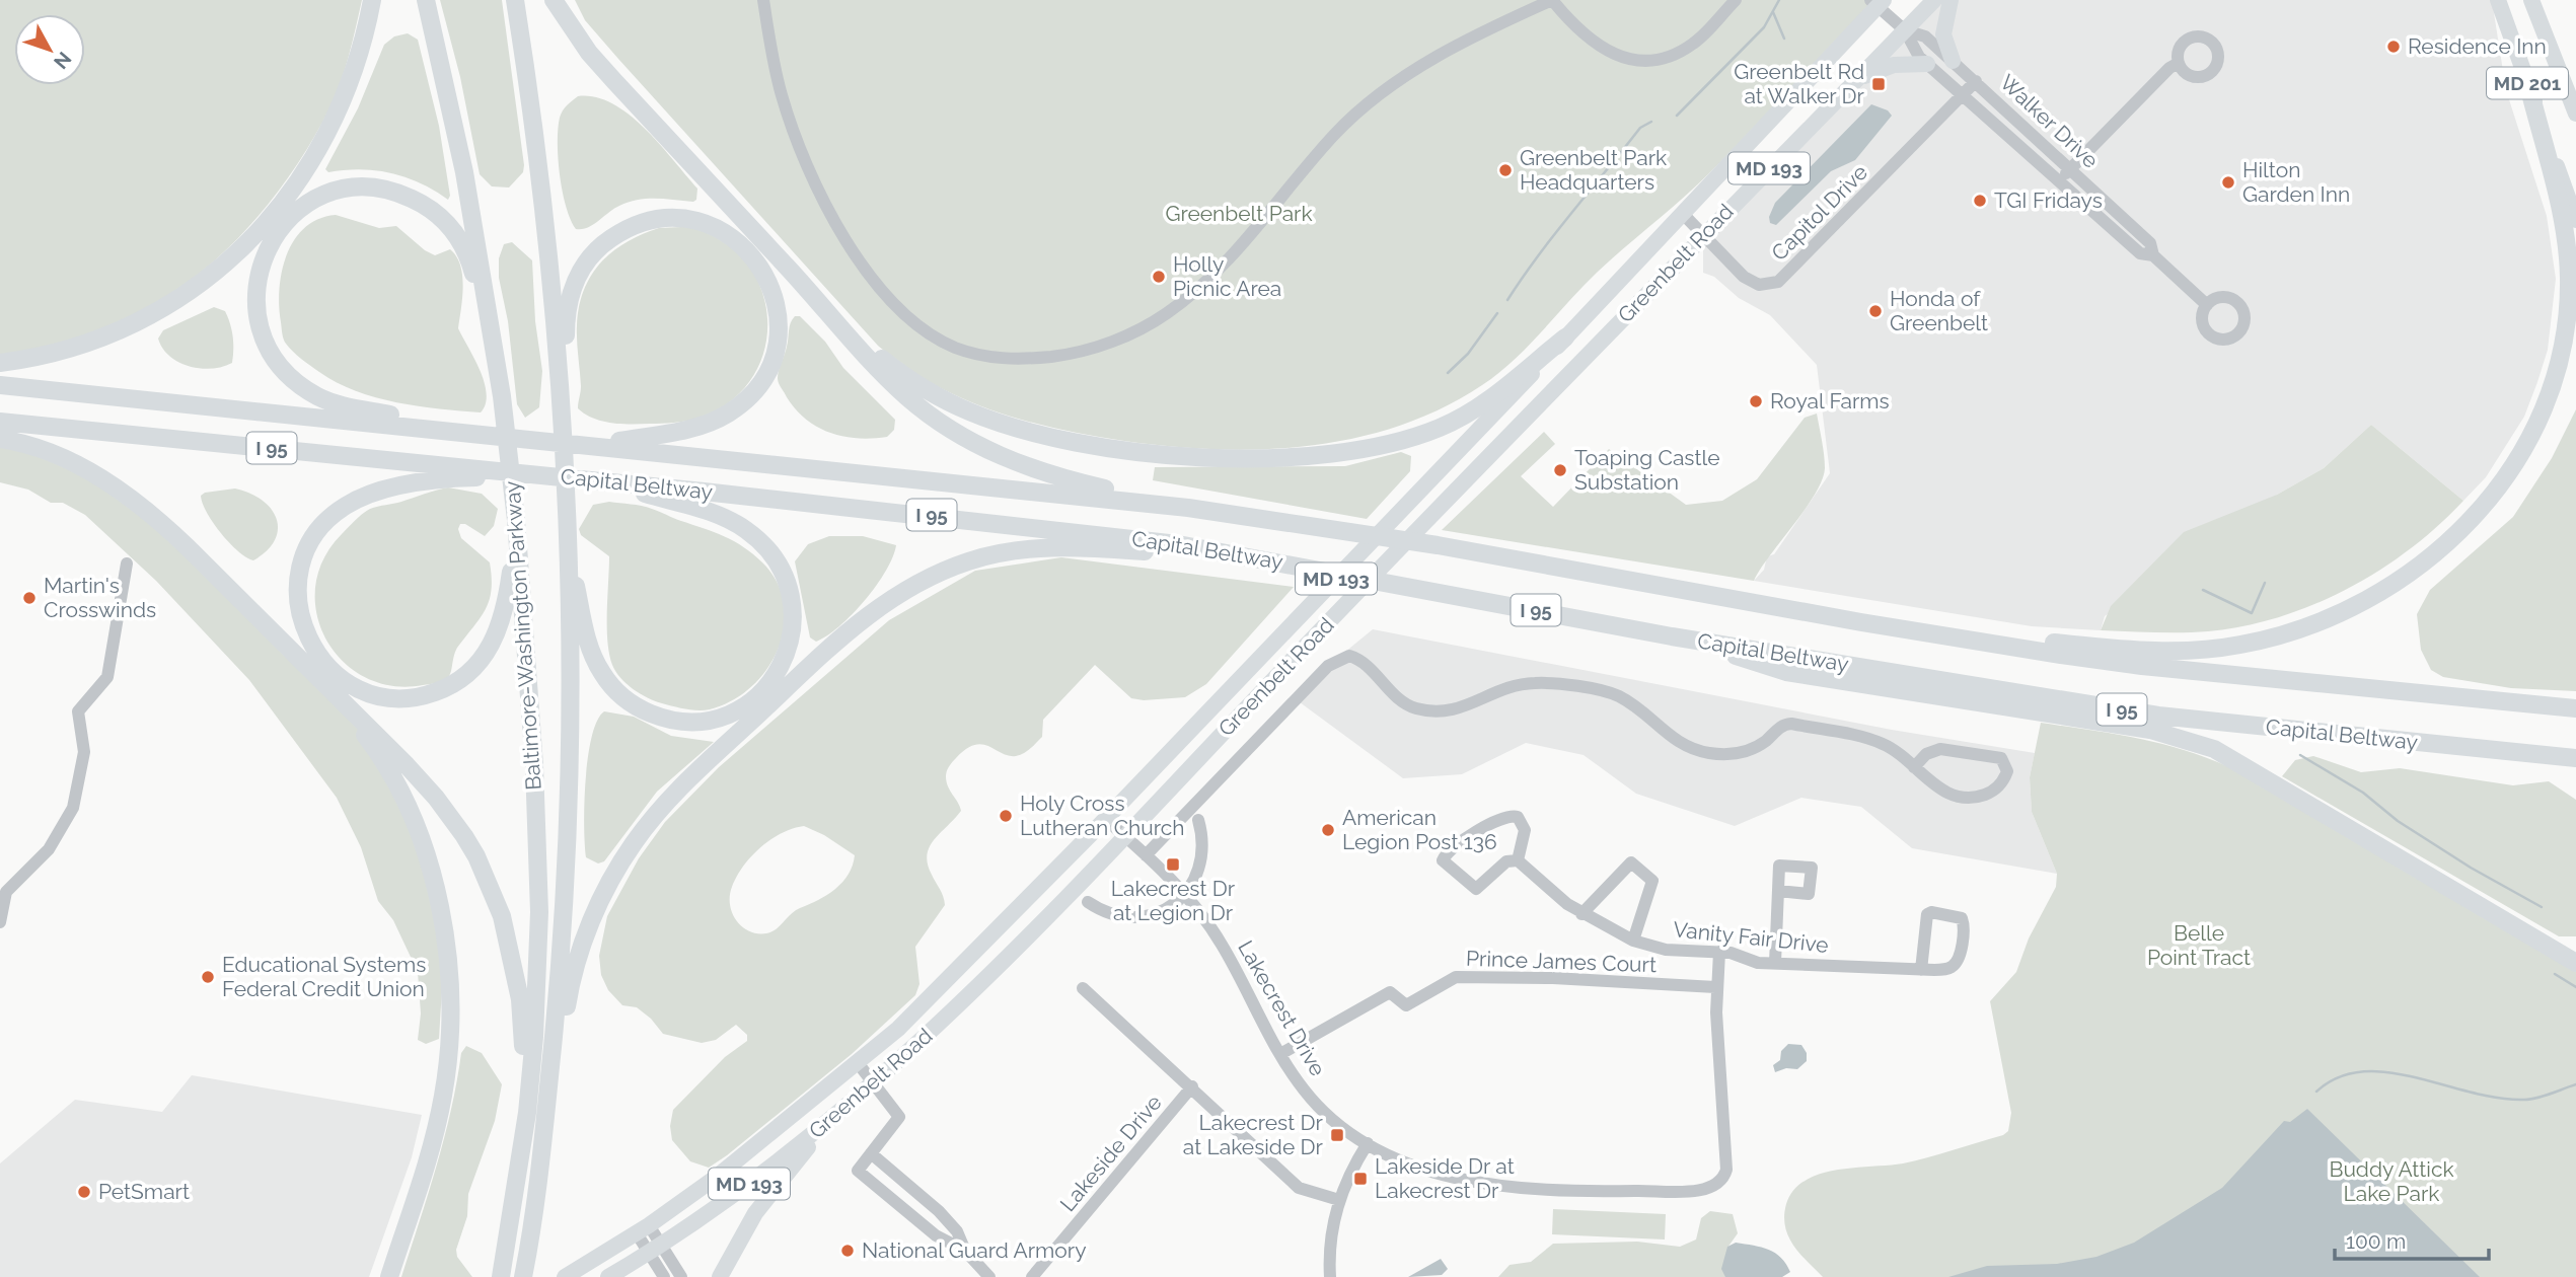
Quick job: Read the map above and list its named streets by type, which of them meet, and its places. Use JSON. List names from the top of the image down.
{
  "streets": {
    "highway": ["I 95", "Capital Beltway", "Baltimore-Washington Parkway"],
    "main road": ["MD 201", "MD 193", "Greenbelt Road"],
    "street": [
      "Walker Drive",
      "Capitol Drive",
      "Vanity Fair Drive",
      "Prince James Court",
      "Lakecrest Drive",
      "Lakeside Drive"
    ]
  },
  "crossings": [
    ["Walker Drive", "Capitol Drive"],
    ["Walker Drive", "Greenbelt Road"],
    ["Capitol Drive", "Greenbelt Road"],
    ["Greenbelt Road", "Lakecrest Drive"],
    ["Prince James Court", "Lakecrest Drive"]
  ],
  "parks": ["Greenbelt Park", "Belle Point Tract", "Buddy Attick Lake Park"],
  "places": {
    "other": [
      "Residence Inn",
      "Greenbelt Park Headquarters",
      "Hilton Garden Inn",
      "TGI Fridays",
      "Holly Picnic Area",
      "Honda of Greenbelt",
      "Royal Farms",
      "Toaping Castle Substation",
      "Martin's Crosswinds",
      "Holy Cross Lutheran Church",
      "American Legion Post 136",
      "Educational Systems Federal Credit Union",
      "PetSmart",
      "National Guard Armory"
    ],
    "transit": [
      "Greenbelt Rd at Walker Dr",
      "Lakecrest Dr at Legion Dr",
      "Lakecrest Dr at Lakeside Dr",
      "Lakeside Dr at Lakecrest Dr"
    ]
  },
  "scale_bar": "100 m",
  "north": "bottom right"
}
